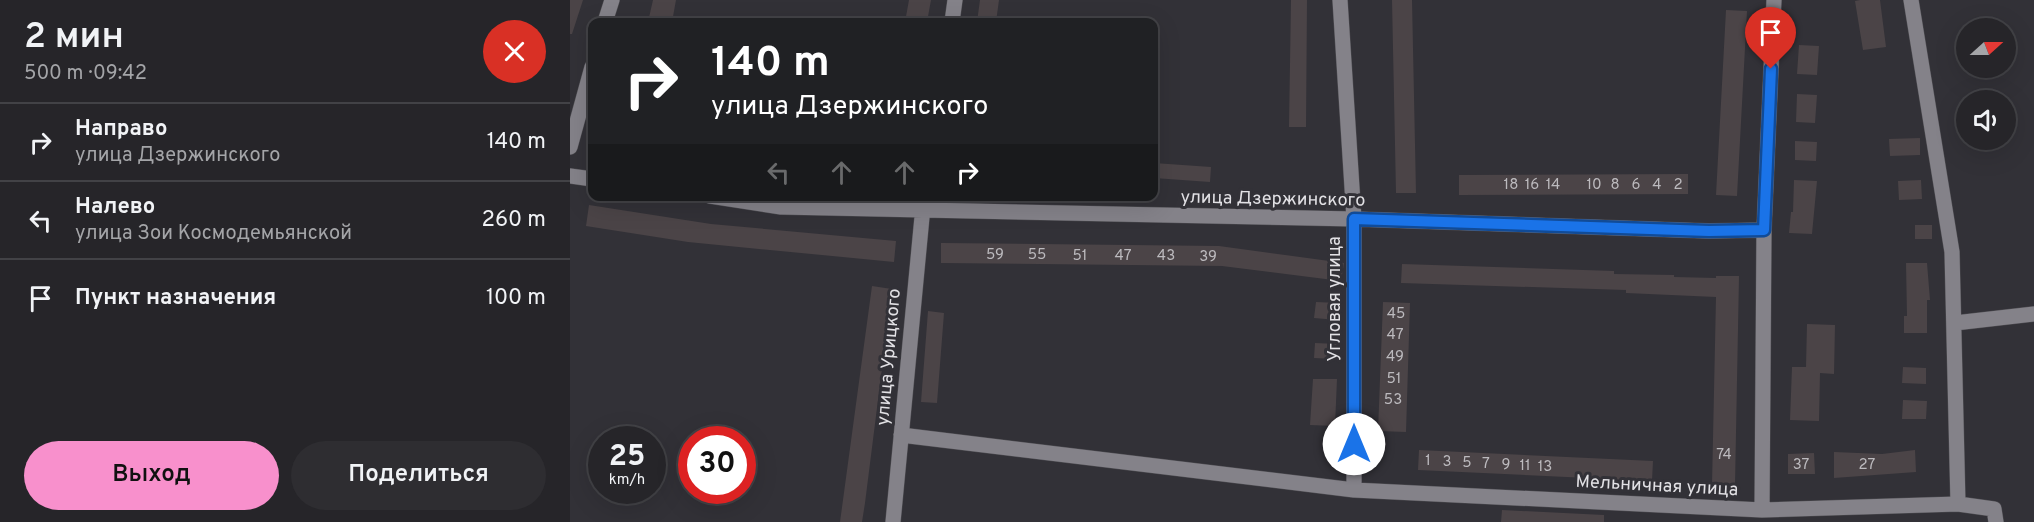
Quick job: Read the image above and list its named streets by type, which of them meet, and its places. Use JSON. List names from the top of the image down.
{
  "streets": {
    "street": [
      "улица Дзержинского",
      "Угловая улица",
      "улица Урицкого",
      "Мельничная улица"
    ]
  },
  "crossings": [
    ["улица Дзержинского", "Угловая улица"],
    ["улица Дзержинского", "улица Урицкого"],
    ["Угловая улица", "Мельничная улица"],
    ["улица Урицкого", "Мельничная улица"]
  ],
  "house_numbers": [
    "18",
    "16",
    "14",
    "10",
    "8",
    "6",
    "4",
    "2",
    "59",
    "55",
    "51",
    "47",
    "43",
    "39",
    "45",
    "47",
    "49",
    "51",
    "53",
    "74",
    "1",
    "3",
    "5",
    "7",
    "9",
    "37",
    "27",
    "11",
    "13"
  ],
  "north": "right",
  "page": {
    "heading": ["2 мин", "500 m · 09:42"],
    "turn": ["140 m", "улица Дзержинского"],
    "list": [
      {
        "name": "Направо",
        "note": "улица Дзержинского",
        "value": "140 m"
      },
      {
        "name": "Налево",
        "note": "улица Зои Космодемьянской",
        "value": "260 m"
      },
      {
        "name": "Пункт назначения",
        "value": "100 m"
      }
    ],
    "speed": "25 km/h",
    "limit": "30",
    "buttons": ["Выход", "Поделиться"]
  }
}
